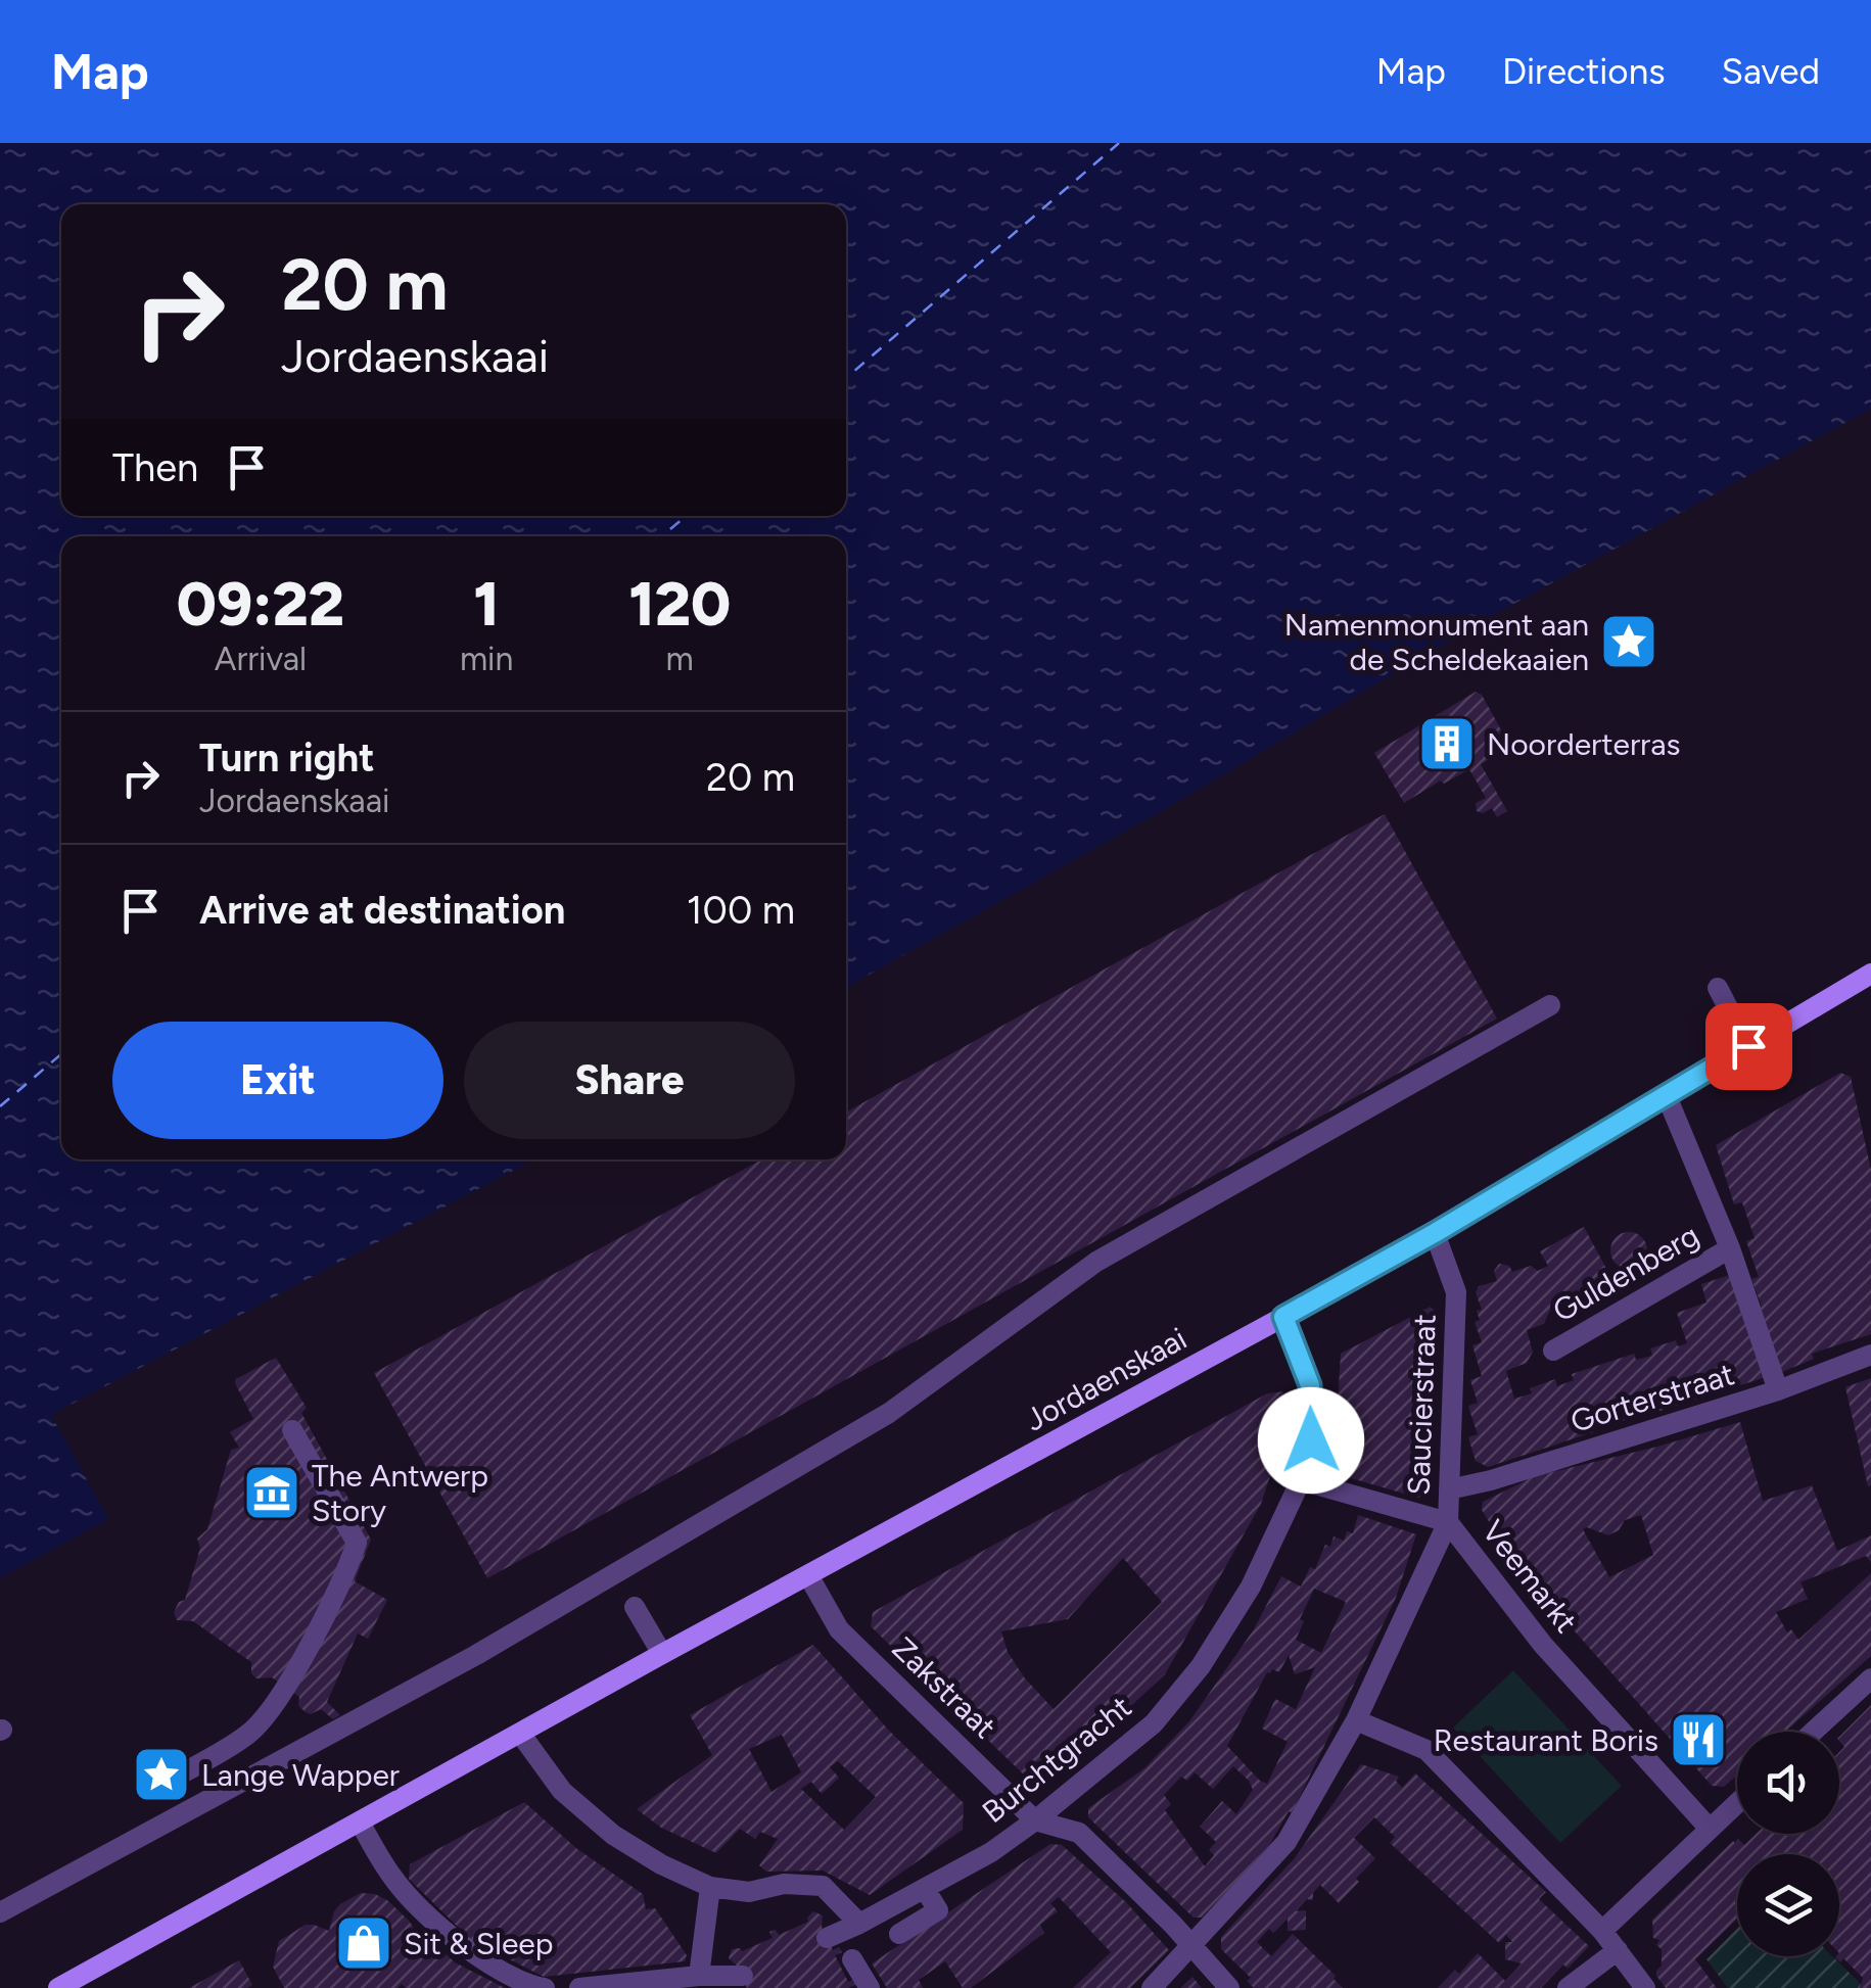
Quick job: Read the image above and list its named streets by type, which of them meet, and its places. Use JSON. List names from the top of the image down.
{
  "streets": {
    "street": [
      "Guldenberg",
      "Jordaenskaai",
      "Gorterstraat",
      "Saucierstraat",
      "Veemarkt",
      "Zakstraat",
      "Burchtgracht"
    ]
  },
  "crossings": [
    ["Guldenberg", "Jordaenskaai"],
    ["Guldenberg", "Gorterstraat"],
    ["Jordaenskaai", "Saucierstraat"],
    ["Jordaenskaai", "Zakstraat"],
    ["Jordaenskaai", "Burchtgracht"],
    ["Gorterstraat", "Saucierstraat"],
    ["Saucierstraat", "Veemarkt"],
    ["Veemarkt", "Zakstraat"],
    ["Zakstraat", "Burchtgracht"]
  ],
  "places": {
    "place": ["Namenmonument aan de Scheldekaaien", "Lange Wapper"],
    "building": ["Noorderterras"],
    "museum": ["The Antwerp Story"],
    "restaurant": ["Restaurant Boris"],
    "shop": ["Sit & Sleep"]
  },
  "page": {
    "header": "Map",
    "nav": ["Map", "Directions", "Saved"],
    "turn": ["20 m", "Jordaenskaai"],
    "then": "Then",
    "eta": [
      "09:22",
      "Arrival",
      "1",
      "min",
      "120",
      "m"
    ],
    "list": [
      {
        "name": "Turn right",
        "note": "Jordaenskaai",
        "value": "20 m"
      },
      {
        "name": "Arrive at destination",
        "value": "100 m"
      }
    ],
    "buttons": ["Exit", "Share"]
  }
}
